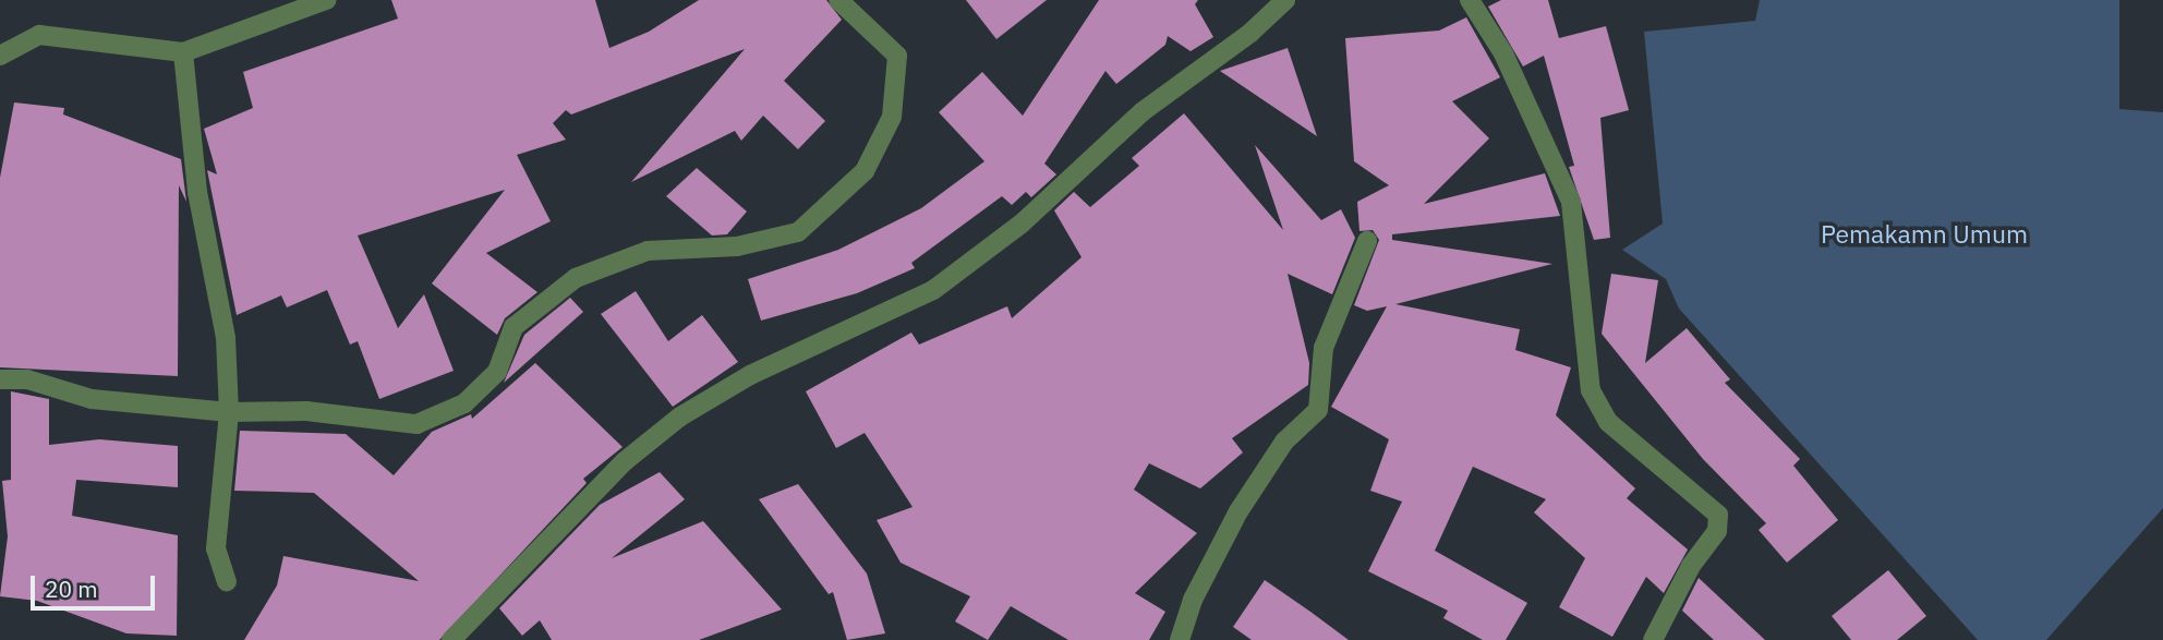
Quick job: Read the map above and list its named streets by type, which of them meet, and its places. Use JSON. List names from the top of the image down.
{
  "parks": ["Pemakamn Umum"],
  "scale_bar": "20 m"
}
